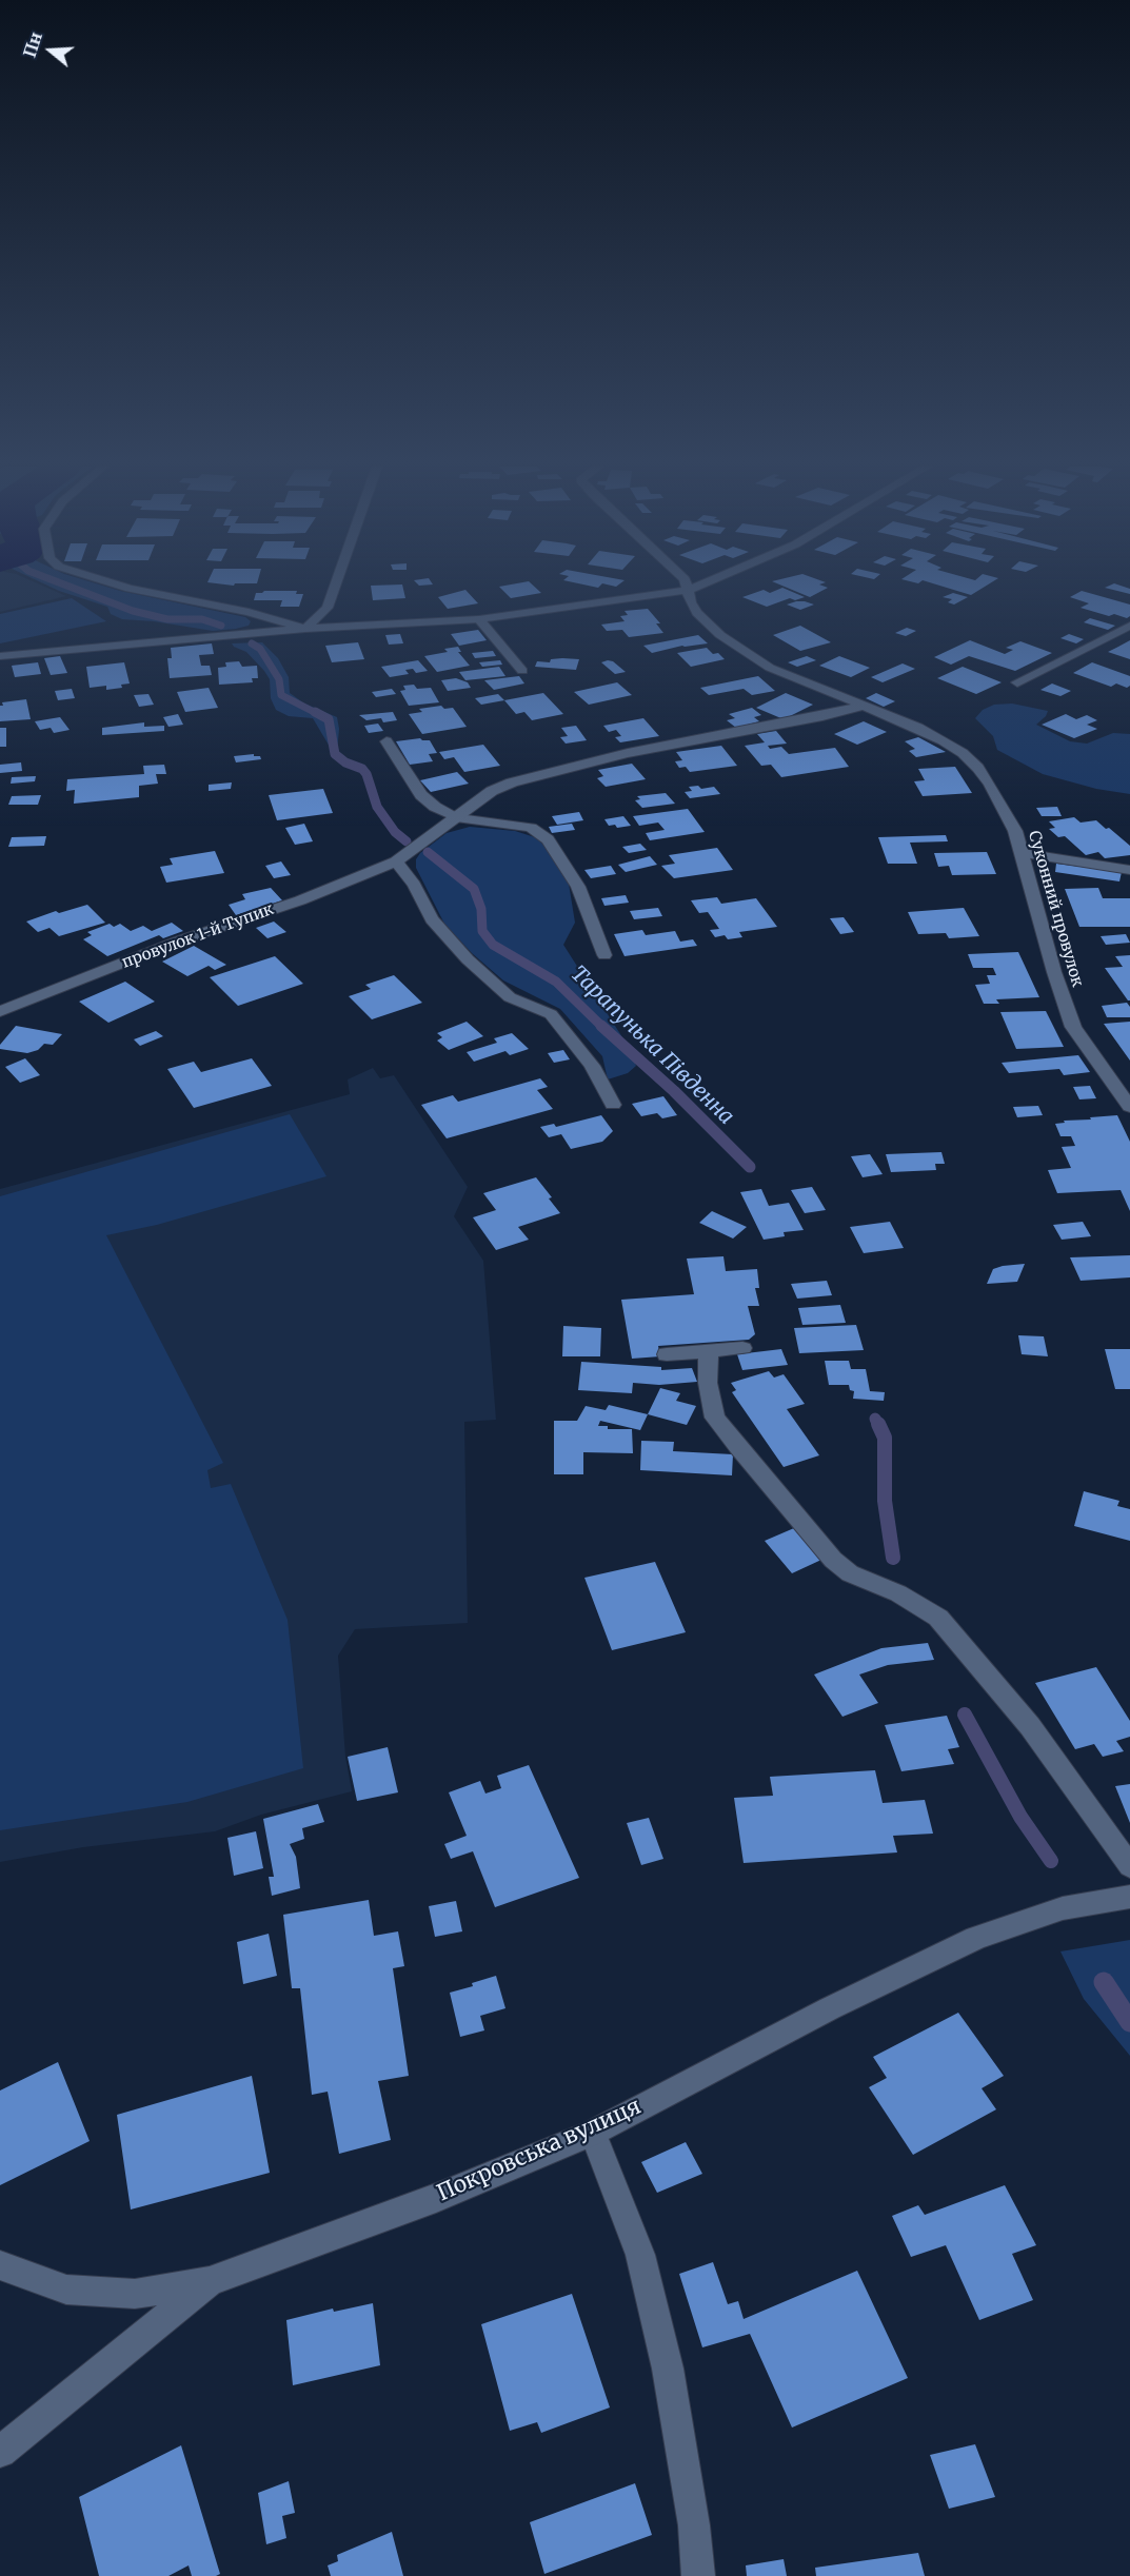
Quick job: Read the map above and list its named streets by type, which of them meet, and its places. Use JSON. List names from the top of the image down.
{
  "streets": {
    "street": ["Суконний провулок", "провулок 1-й Тупик", "Покровська вулиця"]
  },
  "water": ["Тарапунька Південна"],
  "north": "left"
}
